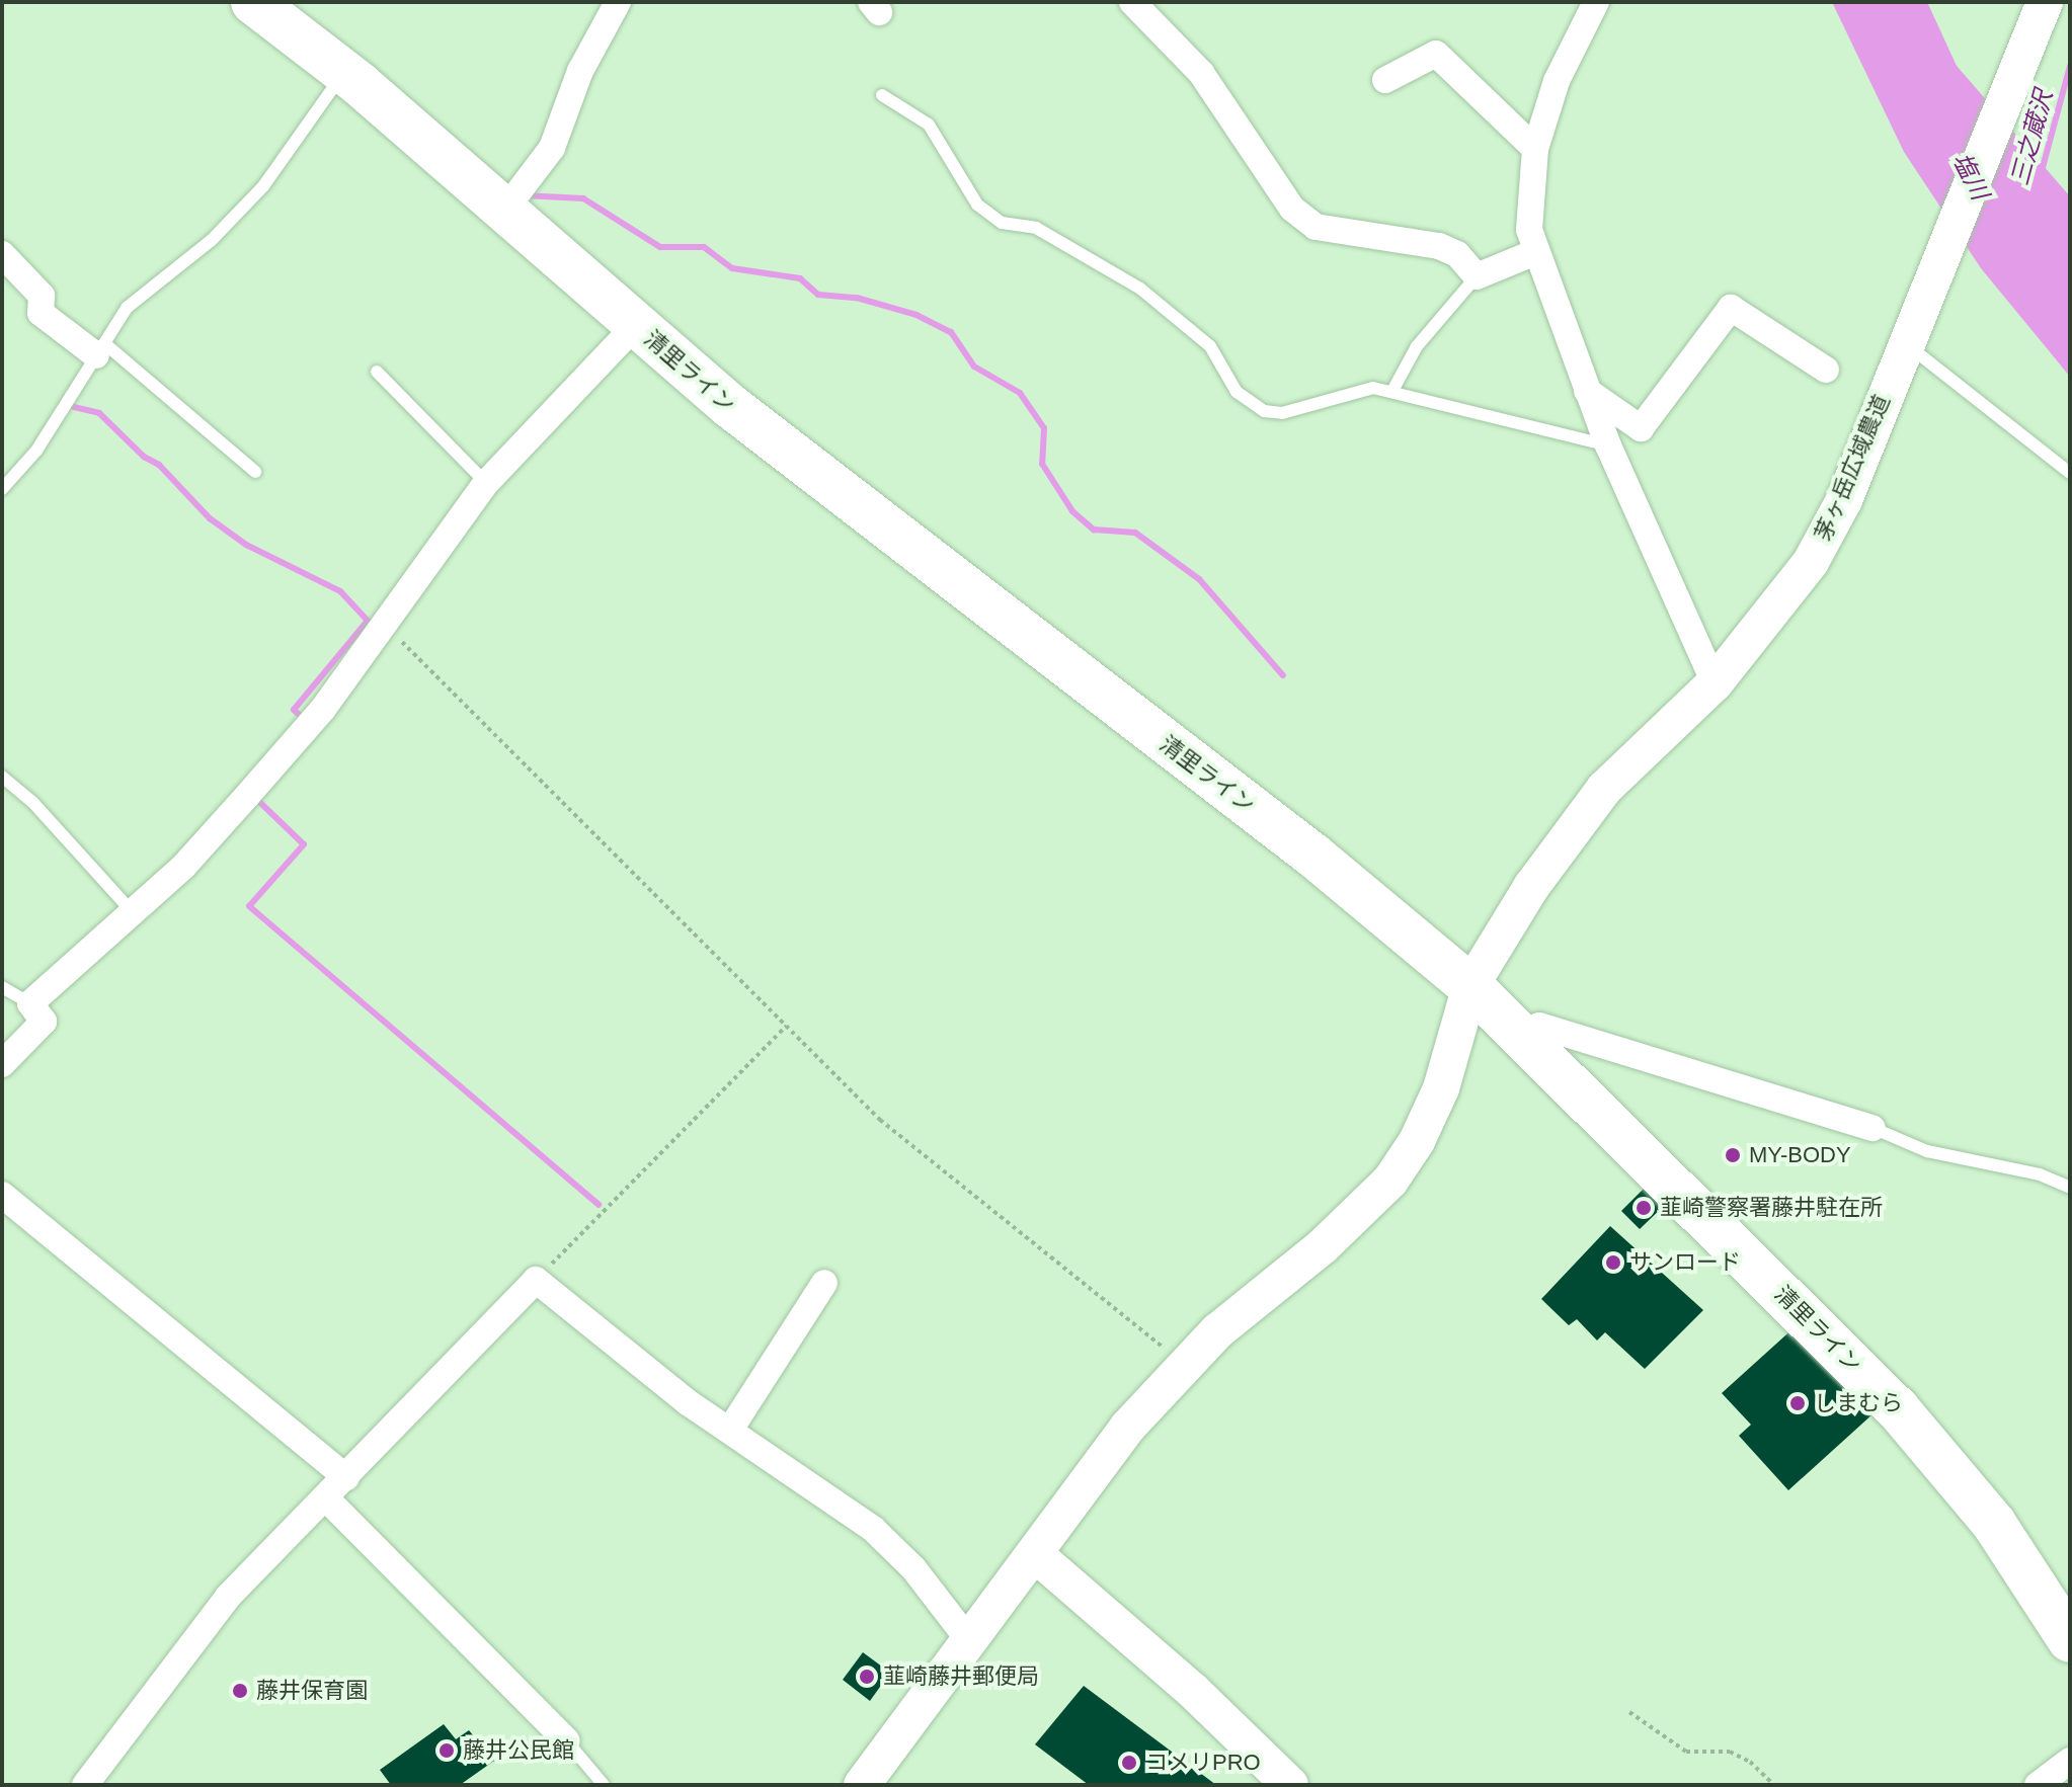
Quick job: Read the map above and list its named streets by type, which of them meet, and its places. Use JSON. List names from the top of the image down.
{
  "streets": {
    "highway": ["清里ライン"],
    "street": ["茅ヶ岳広域農道"]
  },
  "crossings": [
    ["清里ライン", "茅ヶ岳広域農道"]
  ],
  "water": ["三之蔵沢", "塩川"],
  "places": [
    "MY-BODY",
    "韮崎警察署藤井駐在所",
    "サンロード",
    "しまむら",
    "韮崎藤井郵便局",
    "藤井保育園",
    "藤井公民館",
    "コメリPRO"
  ]
}
